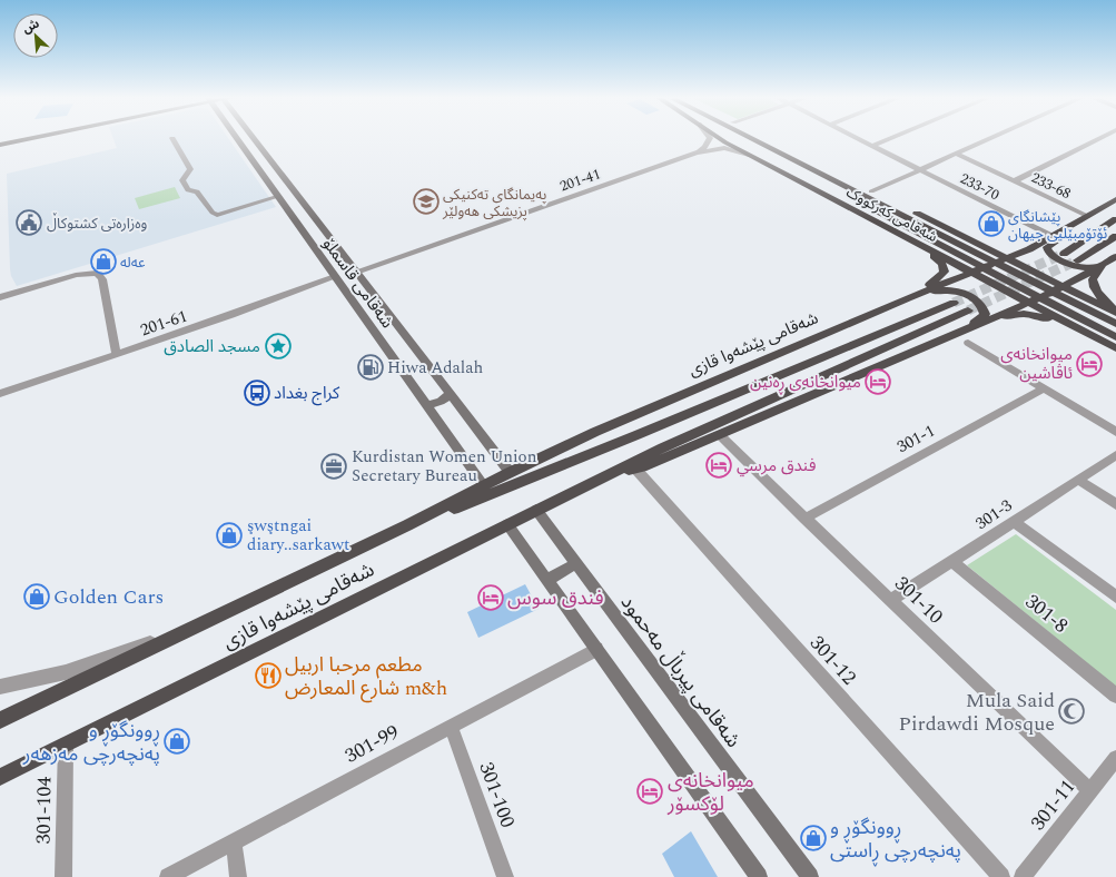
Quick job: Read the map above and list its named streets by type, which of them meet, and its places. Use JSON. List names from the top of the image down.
{
  "streets": {
    "highway": ["شەقامی کەرکووک", "شەقامی پێشەوا قازی"],
    "main road": ["شەقامی قاسملۆ", "شەقامی پیرباڵ مەحمود"],
    "street": [
      "201-41",
      "233-68",
      "233-70",
      "201-61",
      "301-1",
      "301-3",
      "301-10",
      "301-8",
      "301-12",
      "301-99",
      "301-100",
      "301-11",
      "301-104"
    ]
  },
  "crossings": [
    ["201-41", "شەقامی کەرکووک"],
    ["201-41", "شەقامی قاسملۆ"],
    ["شەقامی کەرکووک", "شەقامی پێشەوا قازی"],
    ["شەقامی قاسملۆ", "201-61"],
    ["شەقامی قاسملۆ", "شەقامی پێشەوا قازی"],
    ["شەقامی پێشەوا قازی", "301-10"],
    ["شەقامی پێشەوا قازی", "301-12"],
    ["شەقامی پێشەوا قازی", "شەقامی پیرباڵ مەحمود"],
    ["شەقامی پێشەوا قازی", "301-104"],
    ["301-1", "301-10"],
    ["301-3", "301-10"],
    ["301-3", "301-8"],
    ["301-10", "301-11"],
    ["301-99", "301-100"]
  ],
  "places": {
    "school or university": ["پەیمانگای تەکنیکی پزیشکی هەولێر"],
    "public building": ["وەزارەتی کشتوکاڵ"],
    "shop": [
      "پێشانگای ئۆتۆمبێلیی جیھان",
      "عەلە",
      "şwştngai diary..sarkawt",
      "Golden Cars",
      "ڕوونگۆڕ و پەنچەرچی مەزهەر",
      "ڕوونگۆڕ و پەنچەرچی ڕاستی"
    ],
    "place": ["مسجد الصادق"],
    "hotel": [
      "میوانخانەی ئاڤاشین",
      "میوانخانەی ڕەنین",
      "فندق مرسي",
      "فندق سوس",
      "میوانخانەی لۆکسۆر"
    ],
    "fuel station": ["Hiwa Adalah"],
    "bus stop": ["كراج بغداد"],
    "office": ["Kurdistan Women Union Secretary Bureau"],
    "restaurant": ["مطعم مرحبا اربيل شارع المعارض m&h"],
    "mosque": ["Mula Said Pirdawdi Mosque"]
  },
  "north": "top left"
}
